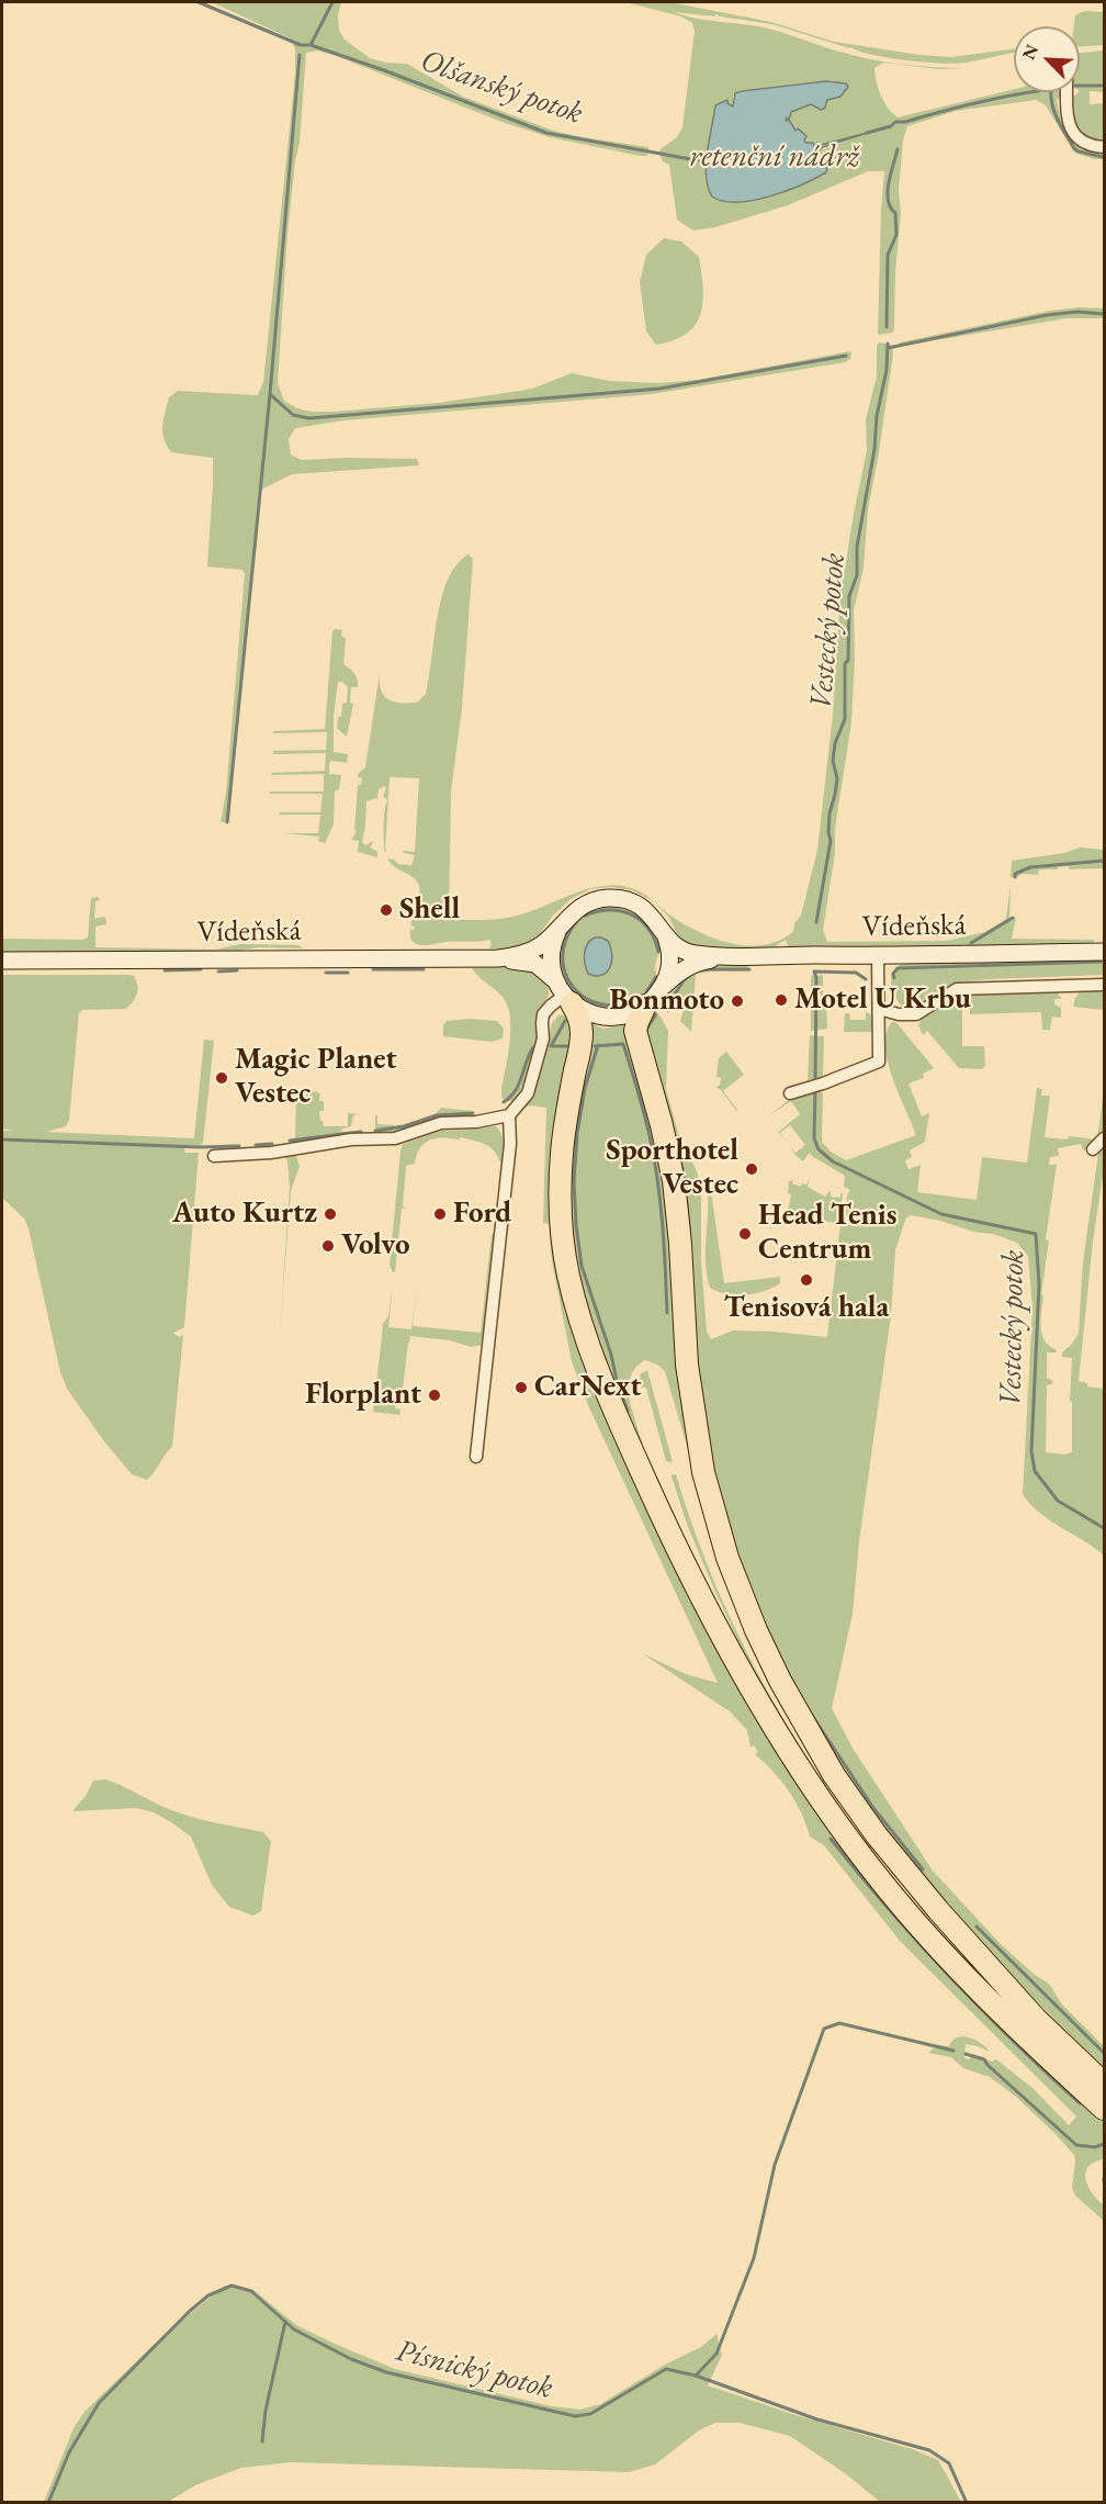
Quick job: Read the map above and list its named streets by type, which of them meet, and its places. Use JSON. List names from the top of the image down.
{
  "streets": {
    "main road": ["Vídeňská"]
  },
  "water": [
    "Olšanský potok",
    "retenční nádrž",
    "Vestecký potok",
    "Písnický potok"
  ],
  "places": [
    "Shell",
    "Motel U Krbu",
    "Bonmoto",
    "Magic Planet Vestec",
    "Sporthotel Vestec",
    "Auto Kurtz",
    "Ford",
    "Head Tenis Centrum",
    "Volvo",
    "Tenisová hala",
    "CarNext",
    "Florplant"
  ],
  "north": "top left"
}
